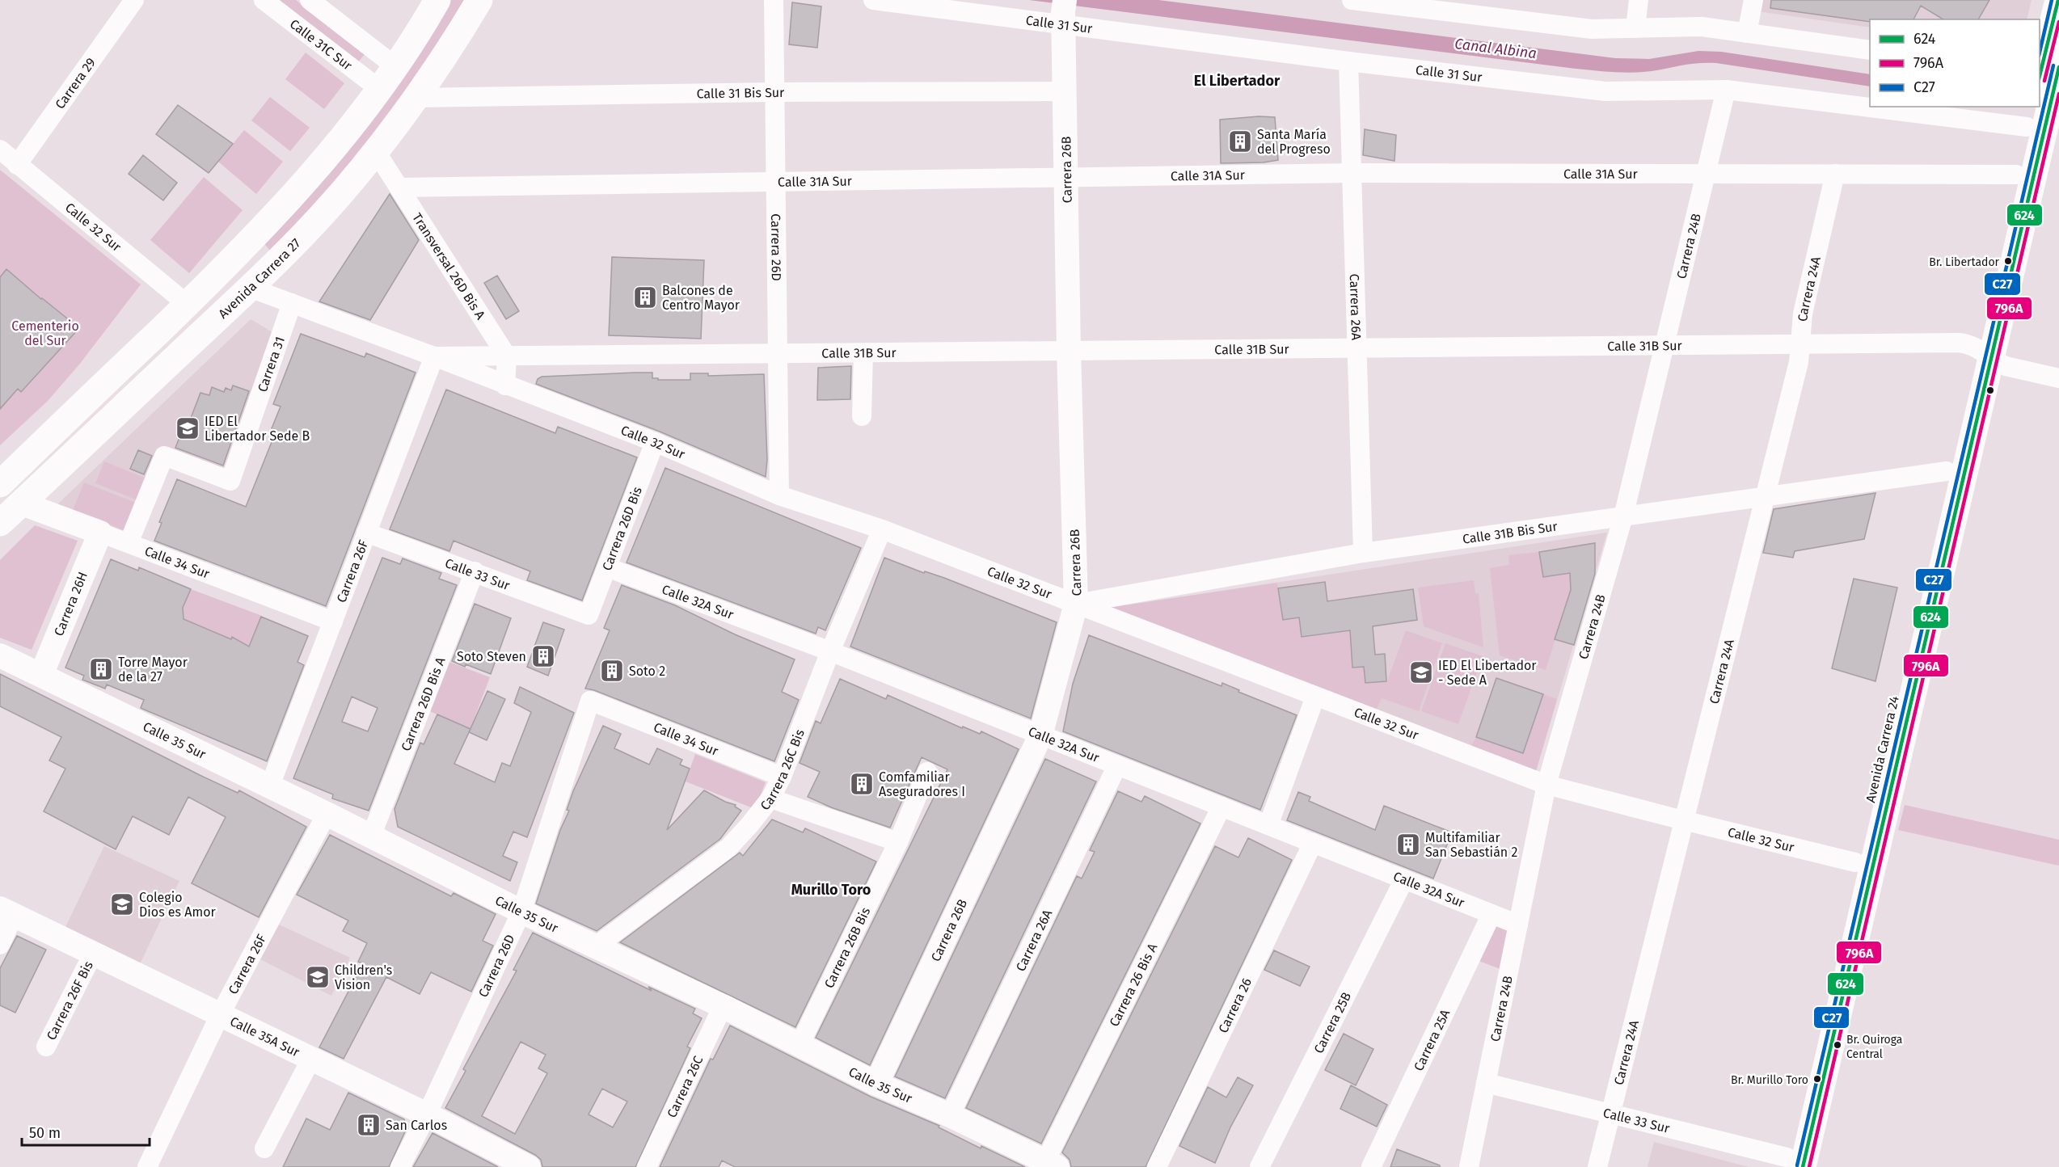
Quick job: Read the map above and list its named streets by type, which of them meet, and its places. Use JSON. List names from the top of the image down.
{
  "streets": {
    "main road": ["Avenida Carrera 27", "Avenida Carrera 24"],
    "street": [
      "Calle 31 Sur",
      "Calle 31C Sur",
      "Carrera 29",
      "Calle 31 Bis Sur",
      "Carrera 26B",
      "Calle 31A Sur",
      "Calle 32 Sur",
      "Carrera 24B",
      "Carrera 26D",
      "Transversal 26D Bis A",
      "Carrera 24A",
      "Carrera 26A",
      "Calle 31B Sur",
      "Carrera 31",
      "Carrera 26D Bis",
      "Calle 31B Bis Sur",
      "Calle 34 Sur",
      "Carrera 26F",
      "Calle 33 Sur",
      "Calle 32A Sur",
      "Carrera 26H",
      "Carrera 26D Bis A",
      "Calle 35 Sur",
      "Carrera 26C Bis",
      "Carrera 26B Bis",
      "Carrera 26 Bis A",
      "Carrera 26F Bis",
      "Carrera 26",
      "Carrera 25B",
      "Calle 35A Sur",
      "Carrera 25A",
      "Carrera 26C"
    ]
  },
  "crossings": [
    ["Calle 31 Sur", "Carrera 26B"],
    ["Calle 31 Sur", "Carrera 24B"],
    ["Calle 31 Sur", "Carrera 26A"],
    ["Carrera 29", "Calle 32 Sur"],
    ["Calle 31 Bis Sur", "Carrera 26B"],
    ["Calle 31 Bis Sur", "Carrera 26D"],
    ["Calle 31 Bis Sur", "Avenida Carrera 27"],
    ["Carrera 26B", "Calle 31A Sur"],
    ["Carrera 26B", "Calle 32 Sur"],
    ["Carrera 26B", "Calle 31B Sur"],
    ["Carrera 26B", "Calle 31B Bis Sur"],
    ["Carrera 26B", "Calle 32A Sur"],
    ["Carrera 26B", "Calle 35 Sur"],
    ["Calle 31A Sur", "Carrera 24B"],
    ["Calle 31A Sur", "Carrera 26D"],
    ["Calle 31A Sur", "Transversal 26D Bis A"],
    ["Calle 31A Sur", "Carrera 24A"],
    ["Calle 31A Sur", "Carrera 26A"],
    ["Calle 31A Sur", "Avenida Carrera 24"],
    ["Calle 32 Sur", "Carrera 24B"],
    ["Calle 32 Sur", "Carrera 26D"],
    ["Calle 32 Sur", "Avenida Carrera 27"],
    ["Calle 32 Sur", "Carrera 24A"],
    ["Calle 32 Sur", "Calle 31B Sur"],
    ["Calle 32 Sur", "Carrera 31"],
    ["Calle 32 Sur", "Carrera 26D Bis"],
    ["Calle 32 Sur", "Calle 31B Bis Sur"],
    ["Calle 32 Sur", "Carrera 26F"],
    ["Calle 32 Sur", "Avenida Carrera 24"],
    ["Calle 32 Sur", "Carrera 26C Bis"],
    ["Carrera 24B", "Calle 31B Sur"],
    ["Carrera 24B", "Calle 31B Bis Sur"],
    ["Carrera 24B", "Calle 33 Sur"],
    ["Carrera 24B", "Calle 32A Sur"],
    ["Carrera 26D", "Calle 31B Sur"],
    ["Carrera 26D", "Calle 34 Sur"],
    ["Carrera 26D", "Calle 35 Sur"],
    ["Carrera 26D", "Calle 35A Sur"],
    ["Transversal 26D Bis A", "Avenida Carrera 27"],
    ["Transversal 26D Bis A", "Calle 31B Sur"],
    ["Avenida Carrera 27", "Calle 34 Sur"],
    ["Carrera 24A", "Calle 31B Sur"],
    ["Carrera 24A", "Calle 31B Bis Sur"],
    ["Carrera 24A", "Calle 33 Sur"],
    ["Carrera 26A", "Calle 31B Sur"],
    ["Carrera 26A", "Calle 31B Bis Sur"],
    ["Carrera 26A", "Calle 32A Sur"],
    ["Carrera 26A", "Calle 35 Sur"],
    ["Calle 31B Sur", "Carrera 26F"],
    ["Calle 31B Sur", "Avenida Carrera 24"],
    ["Carrera 31", "Calle 34 Sur"],
    ["Carrera 26D Bis", "Calle 33 Sur"],
    ["Carrera 26D Bis", "Calle 32A Sur"],
    ["Calle 31B Bis Sur", "Avenida Carrera 24"],
    ["Calle 34 Sur", "Carrera 26F"],
    ["Calle 34 Sur", "Carrera 26H"],
    ["Calle 34 Sur", "Carrera 26C Bis"],
    ["Carrera 26F", "Calle 33 Sur"],
    ["Carrera 26F", "Calle 35 Sur"],
    ["Carrera 26F", "Calle 35A Sur"],
    ["Calle 33 Sur", "Carrera 26D Bis A"],
    ["Calle 33 Sur", "Avenida Carrera 24"],
    ["Calle 32A Sur", "Carrera 26C Bis"],
    ["Calle 32A Sur", "Carrera 26 Bis A"],
    ["Calle 32A Sur", "Carrera 26"],
    ["Calle 32A Sur", "Carrera 25B"],
    ["Calle 32A Sur", "Carrera 25A"],
    ["Carrera 26H", "Calle 35 Sur"],
    ["Carrera 26D Bis A", "Calle 35 Sur"],
    ["Calle 35 Sur", "Carrera 26C Bis"],
    ["Calle 35 Sur", "Carrera 26B Bis"],
    ["Calle 35 Sur", "Carrera 26 Bis A"],
    ["Calle 35 Sur", "Carrera 26C"],
    ["Carrera 26F Bis", "Calle 35A Sur"]
  ],
  "districts": ["El Libertador", "Murillo Toro"],
  "water": ["Canal Albina"],
  "parks": ["Cementerio del Sur"],
  "places": {
    "building": [
      "Santa María del Progreso",
      "Balcones de Centro Mayor",
      "Soto Steven",
      "Torre Mayor de la 27",
      "Soto 2",
      "Comfamiliar Aseguradores I",
      "Multifamiliar San Sebastián 2",
      "San Carlos"
    ],
    "other": ["Br. Libertador", "Br. Quiroga Central", "Br. Murillo Toro"],
    "school or university": [
      "IED El Libertador Sede B",
      "IED El Libertador - Sede A",
      "Colegio Dios es Amor",
      "Children's Vision"
    ]
  },
  "lines": ["transit line 624", "transit line C27", "transit line 796A"],
  "legend": ["624", "796A", "C27"],
  "scale_bar": "50 m"
}
